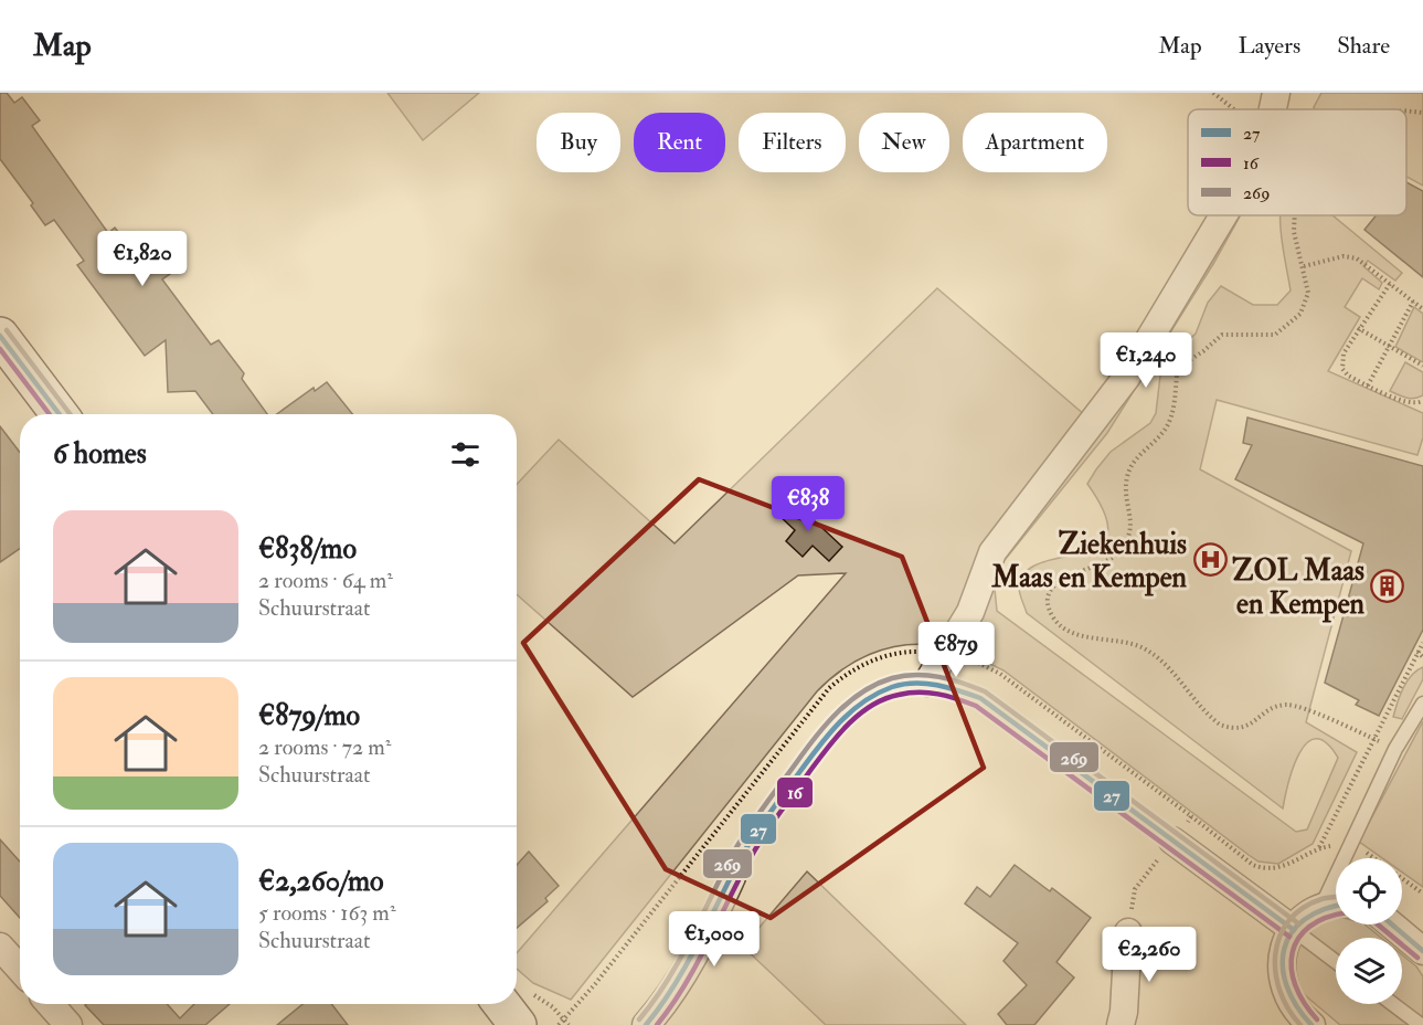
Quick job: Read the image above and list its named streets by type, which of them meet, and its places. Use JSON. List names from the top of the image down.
{
  "places": {
    "hospital": ["Ziekenhuis Maas en Kempen"],
    "building": ["ZOL Maas en Kempen"]
  },
  "lines": ["transit line 269", "transit line 27", "transit line 16"],
  "legend": ["27", "16", "269"],
  "page": {
    "header": "Map",
    "nav": ["Map", "Layers", "Share"],
    "chip": [
      "Buy",
      "Rent",
      "Filters",
      "New",
      "Apartment"
    ],
    "price": [
      "€1,820",
      "€1,240",
      "€838",
      "€879",
      "€1,000",
      "€2,260"
    ],
    "heading": "6 homes",
    "list": [
      {
        "name": "€838/mo",
        "note": "2 rooms · 64 m² · Schuurstraat"
      },
      {
        "name": "€879/mo",
        "note": "2 rooms · 72 m² · Schuurstraat"
      },
      {
        "name": "€2,260/mo",
        "note": "5 rooms · 163 m² · Schuurstraat"
      }
    ]
  }
}
